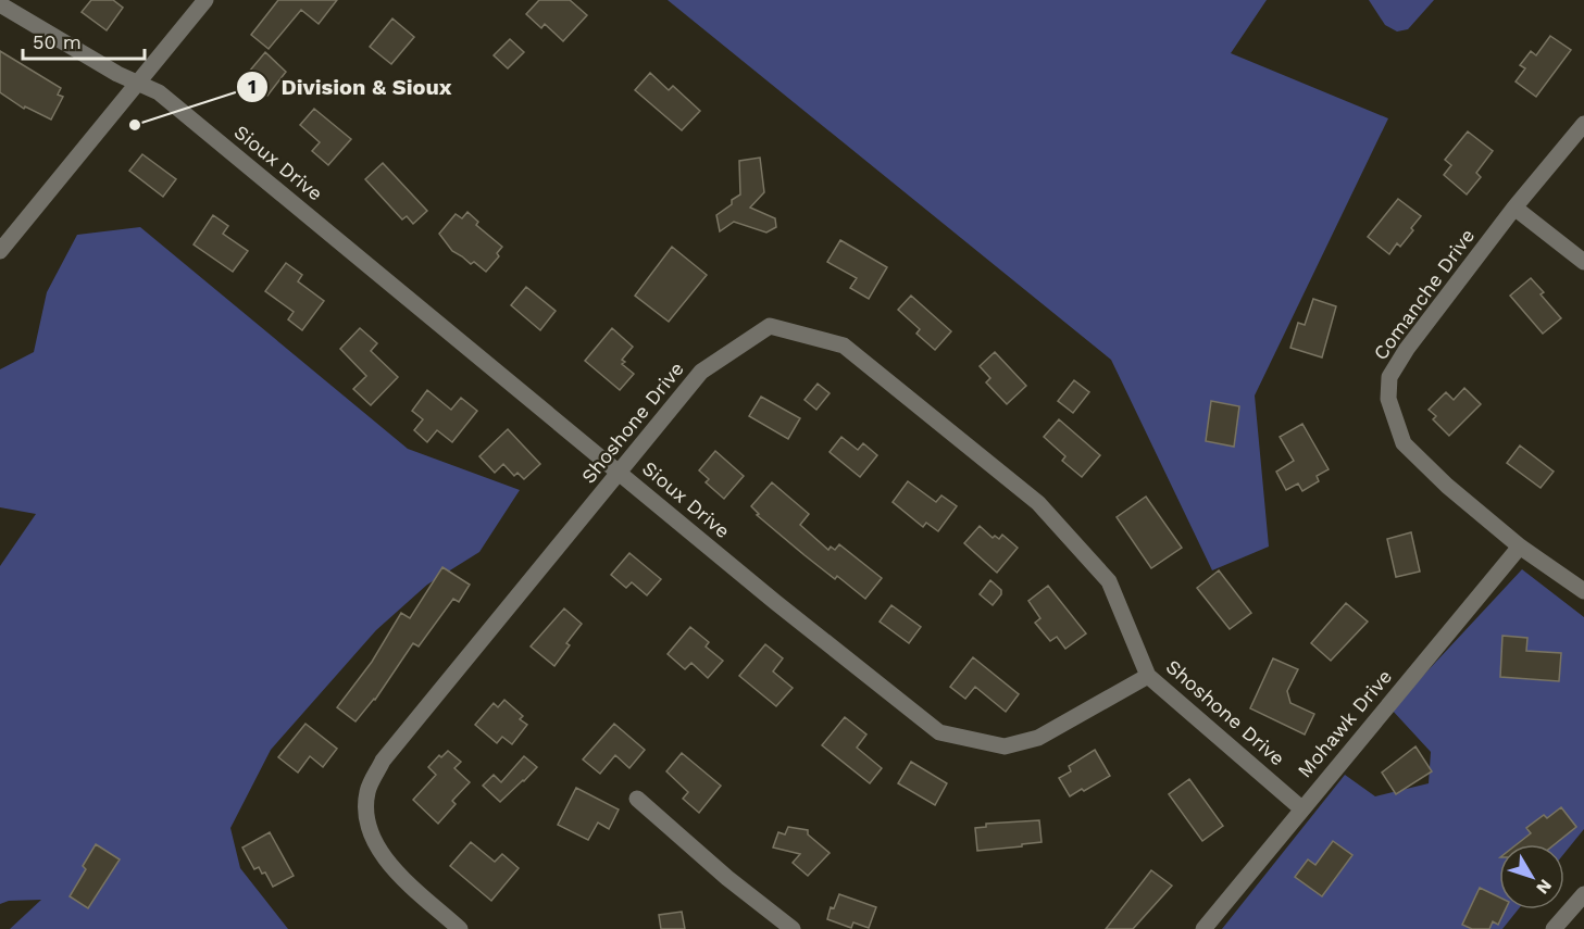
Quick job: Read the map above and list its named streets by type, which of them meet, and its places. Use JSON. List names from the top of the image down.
{
  "streets": {
    "street": [
      "Sioux Drive",
      "Comanche Drive",
      "Shoshone Drive",
      "Mohawk Drive"
    ]
  },
  "crossings": [
    ["Sioux Drive", "Shoshone Drive"],
    ["Comanche Drive", "Mohawk Drive"],
    ["Shoshone Drive", "Mohawk Drive"]
  ],
  "places": ["Division & Sioux"],
  "scale_bar": "50 m",
  "north": "bottom right"
}
